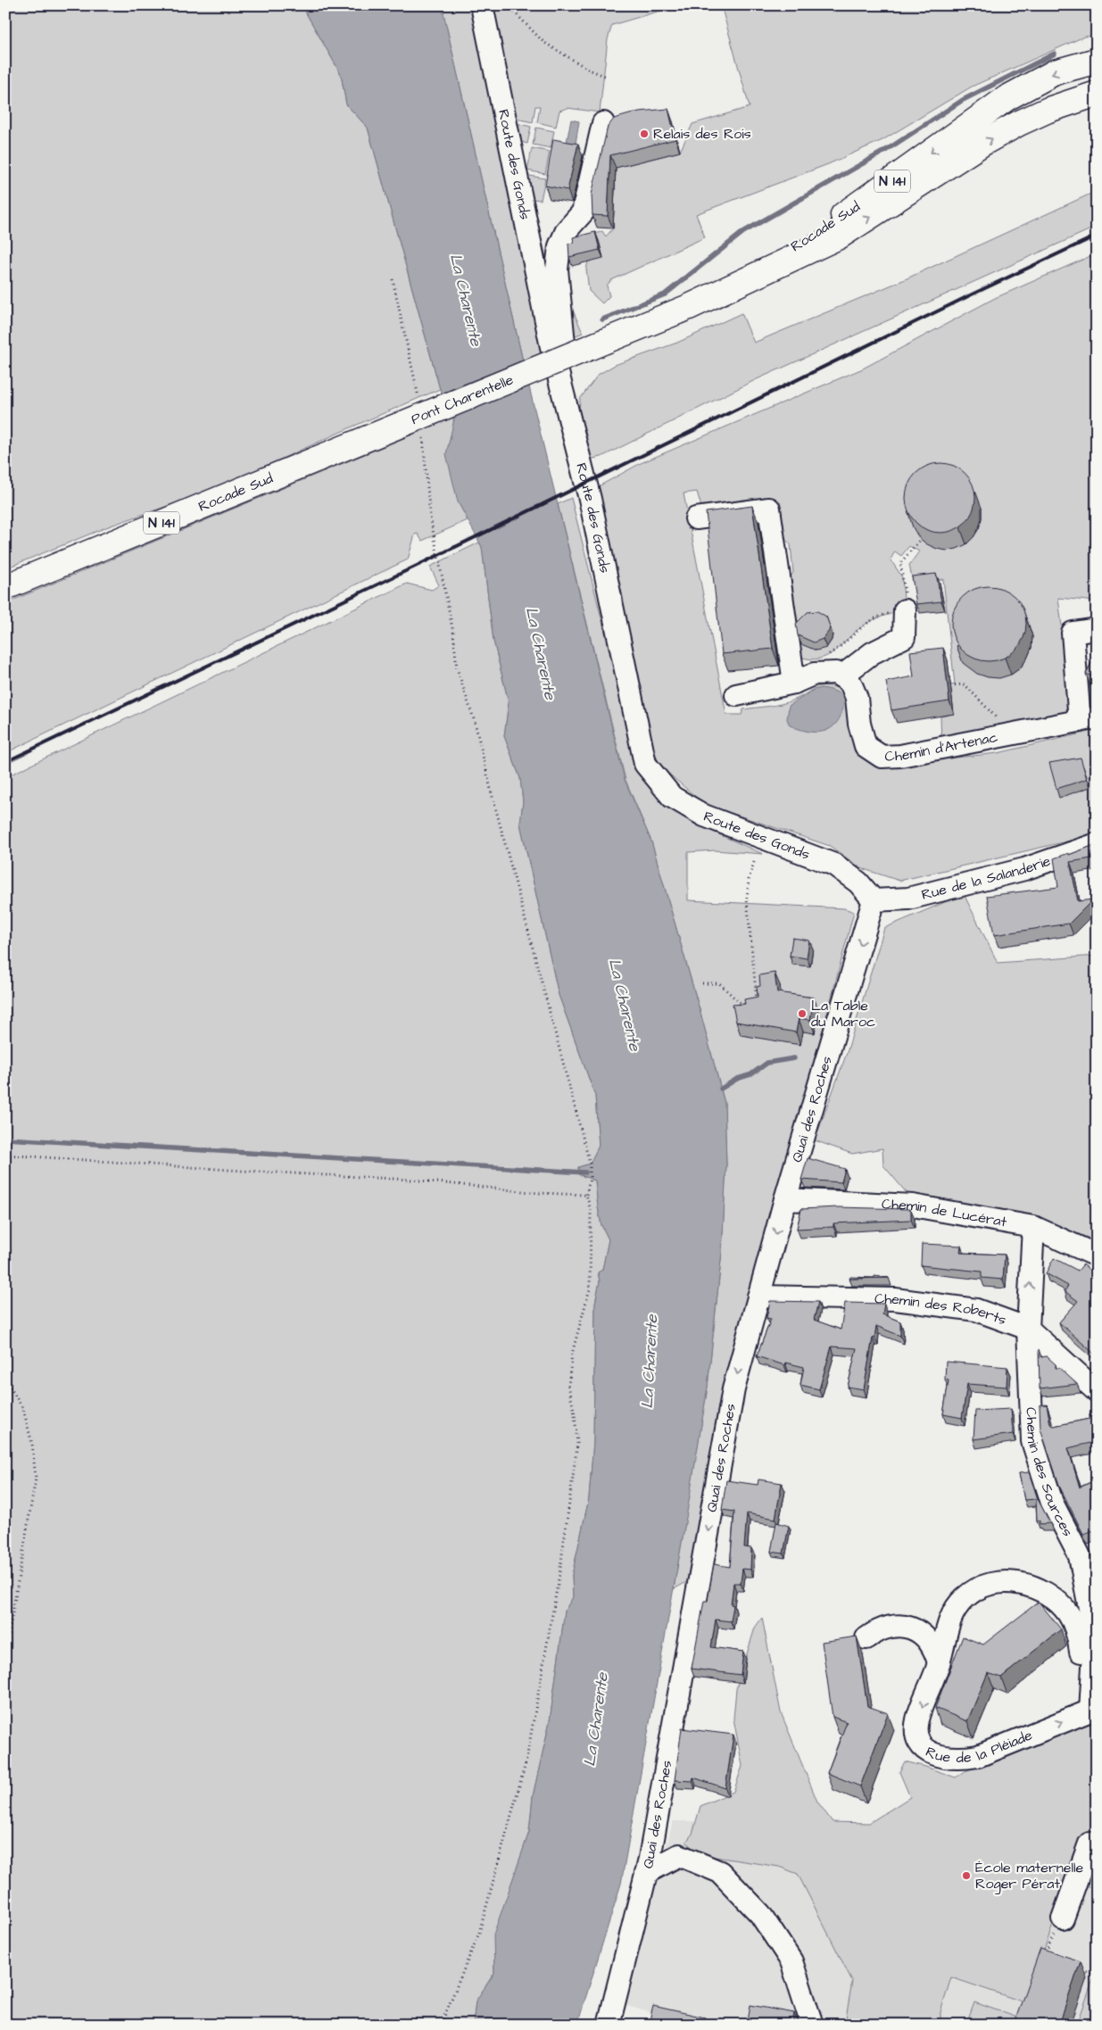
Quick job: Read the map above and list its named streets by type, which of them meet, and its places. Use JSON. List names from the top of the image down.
{
  "streets": {
    "highway": ["N 141", "Rocade Sud", "Pont Charentelle"],
    "street": [
      "Route des Gonds",
      "Chemin d'Artenac",
      "Rue de la Salanderie",
      "Quai des Roches",
      "Chemin de Lucérat",
      "Chemin des Roberts",
      "Chemin des Sources",
      "Rue de la Pléiade"
    ]
  },
  "crossings": [
    ["Route des Gonds", "Rue de la Salanderie"],
    ["Route des Gonds", "Quai des Roches"],
    ["Rocade Sud", "Pont Charentelle"],
    ["Rue de la Salanderie", "Quai des Roches"],
    ["Quai des Roches", "Chemin de Lucérat"],
    ["Quai des Roches", "Chemin des Roberts"],
    ["Chemin de Lucérat", "Chemin des Sources"],
    ["Chemin des Roberts", "Chemin des Sources"],
    ["Chemin des Sources", "Rue de la Pléiade"]
  ],
  "one_way": ["Quai des Roches"],
  "water": ["La Charente"],
  "places": ["Relais des Rois", "La Table du Maroc", "École maternelle Roger Pérat"]
}
